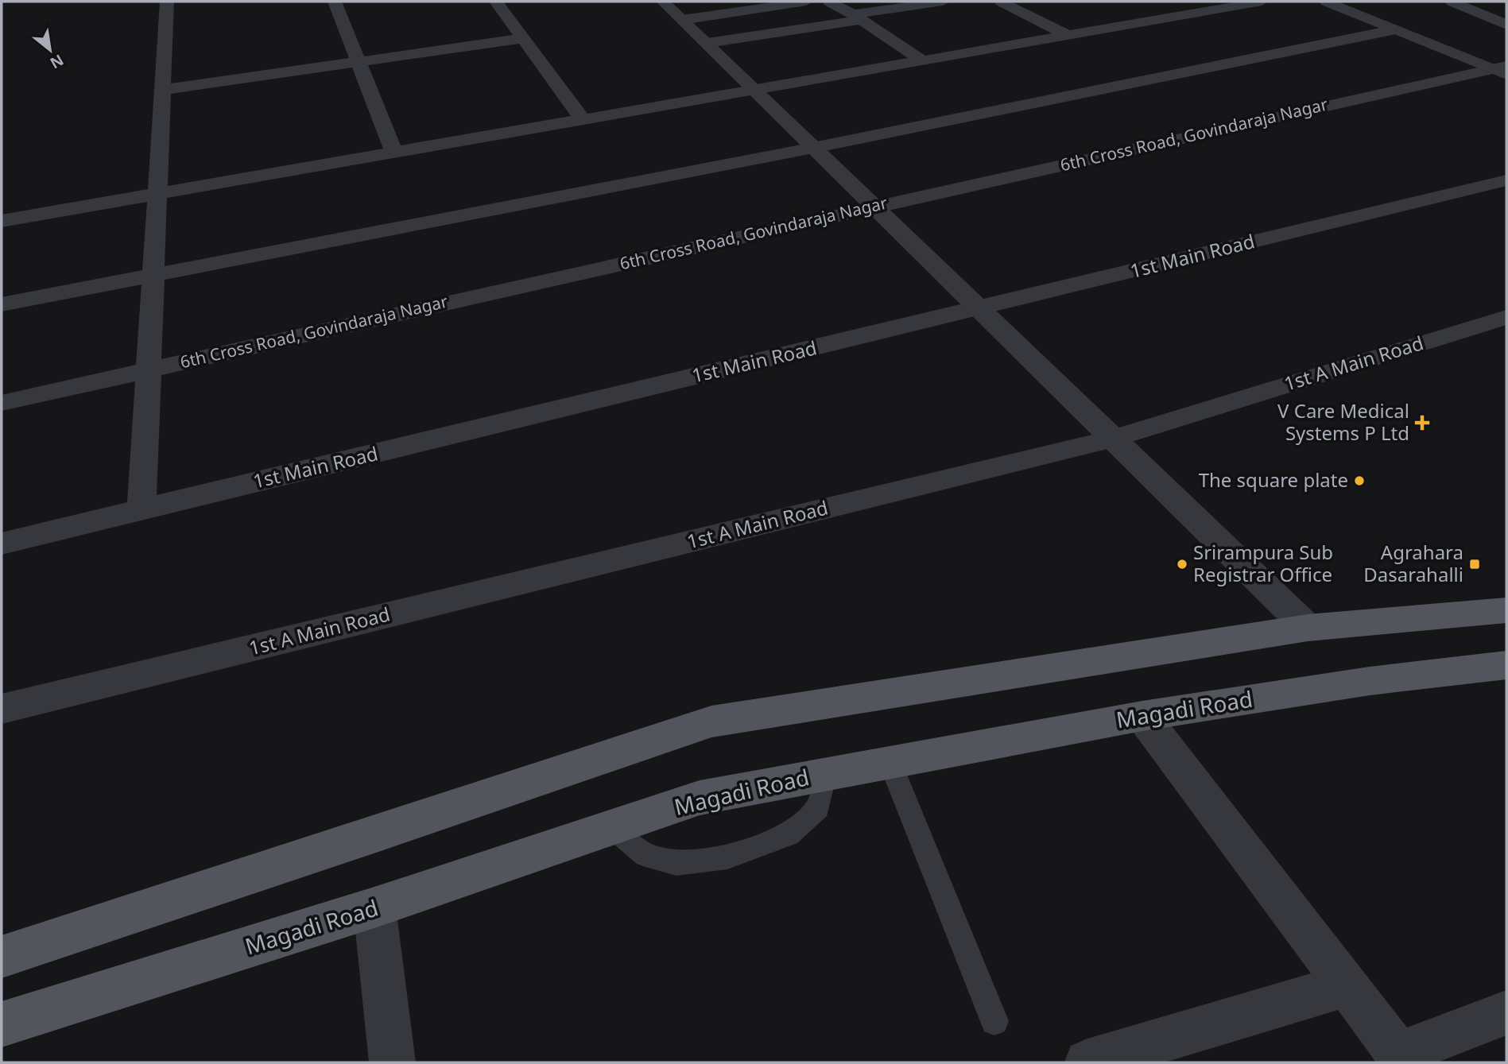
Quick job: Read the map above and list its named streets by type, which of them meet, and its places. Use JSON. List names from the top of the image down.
{
  "streets": {
    "main road": ["Magadi Road"],
    "street": ["6th Cross Road, Govindaraja Nagar", "1st Main Road", "1st A Main Road"]
  },
  "places": {
    "health": ["V Care Medical Systems P Ltd"],
    "other": ["The square plate", "Srirampura Sub Registrar Office"],
    "transit": ["Agrahara Dasarahalli"]
  },
  "north": "bottom right"
}
